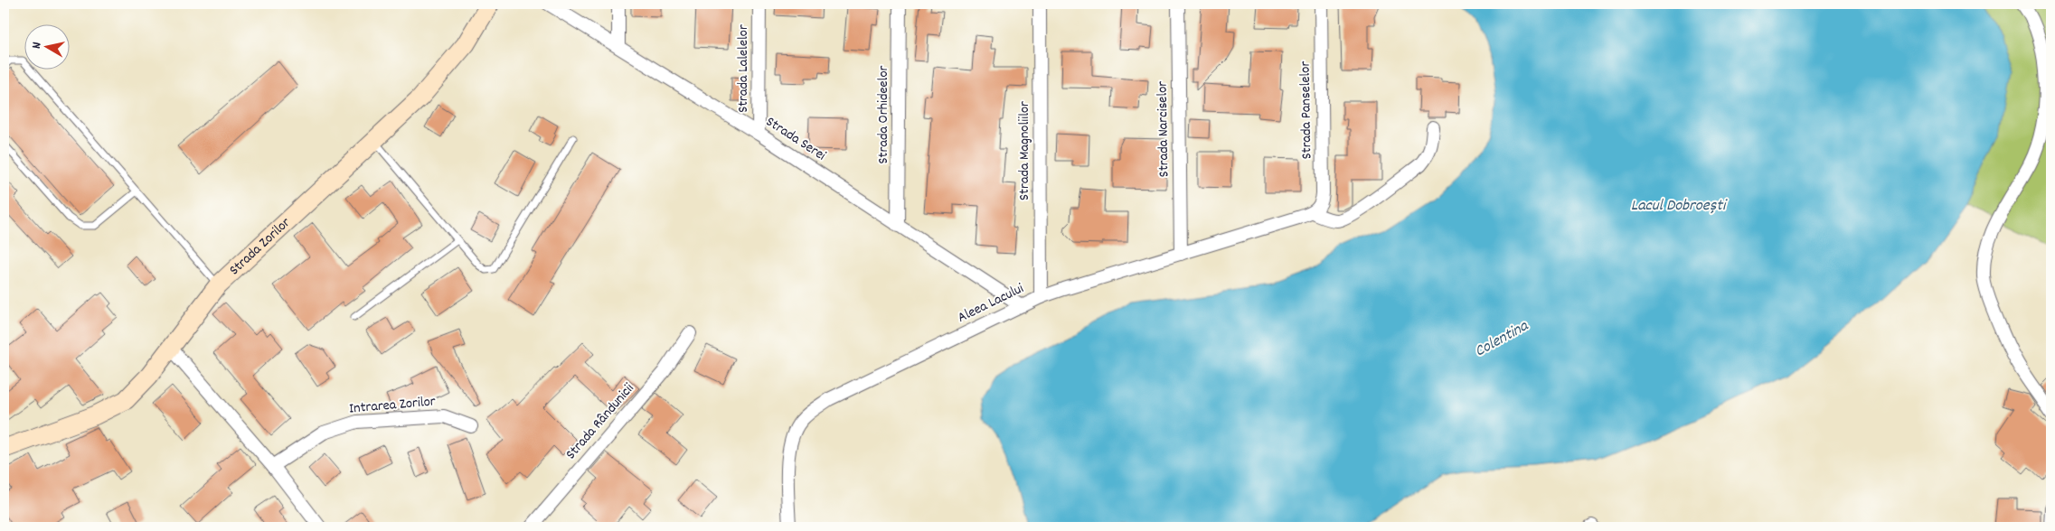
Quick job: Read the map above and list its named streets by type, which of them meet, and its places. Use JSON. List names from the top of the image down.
{
  "streets": {
    "street": [
      "Strada Lalelelor",
      "Strada Panselelor",
      "Strada Orhideelor",
      "Strada Narciselor",
      "Strada Serei",
      "Strada Magnoliilor",
      "Strada Zorilor",
      "Aleea Lacului",
      "Intrarea Zorilor",
      "Strada Rândunicii"
    ]
  },
  "crossings": [
    ["Strada Lalelelor", "Strada Serei"],
    ["Strada Panselelor", "Aleea Lacului"],
    ["Strada Orhideelor", "Strada Serei"],
    ["Strada Narciselor", "Aleea Lacului"],
    ["Strada Serei", "Aleea Lacului"],
    ["Strada Magnoliilor", "Aleea Lacului"]
  ],
  "water": ["Lacul Dobroești", "Colentina"],
  "north": "left"
}
